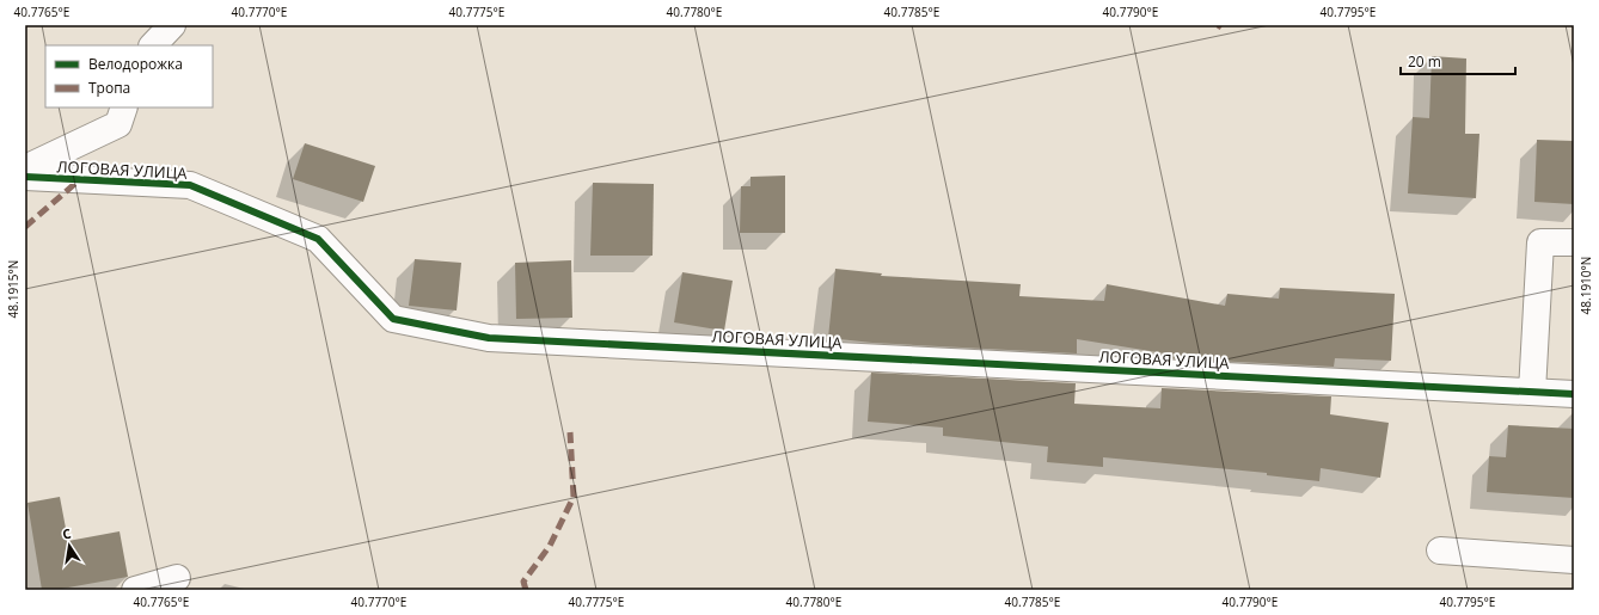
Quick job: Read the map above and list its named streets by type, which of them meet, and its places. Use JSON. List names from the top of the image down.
{
  "streets": {
    "street": ["ЛОГОВАЯ УЛИЦА"]
  },
  "legend": ["Велодорожка", "Тропа"],
  "scale_bar": "20 m",
  "north": "top",
  "coordinates": [
    "40.7765°E",
    "40.7770°E",
    "40.7775°E",
    "40.7780°E",
    "40.7785°E",
    "40.7790°E",
    "40.7795°E",
    "48.1910°N",
    "48.1915°N"
  ]
}
